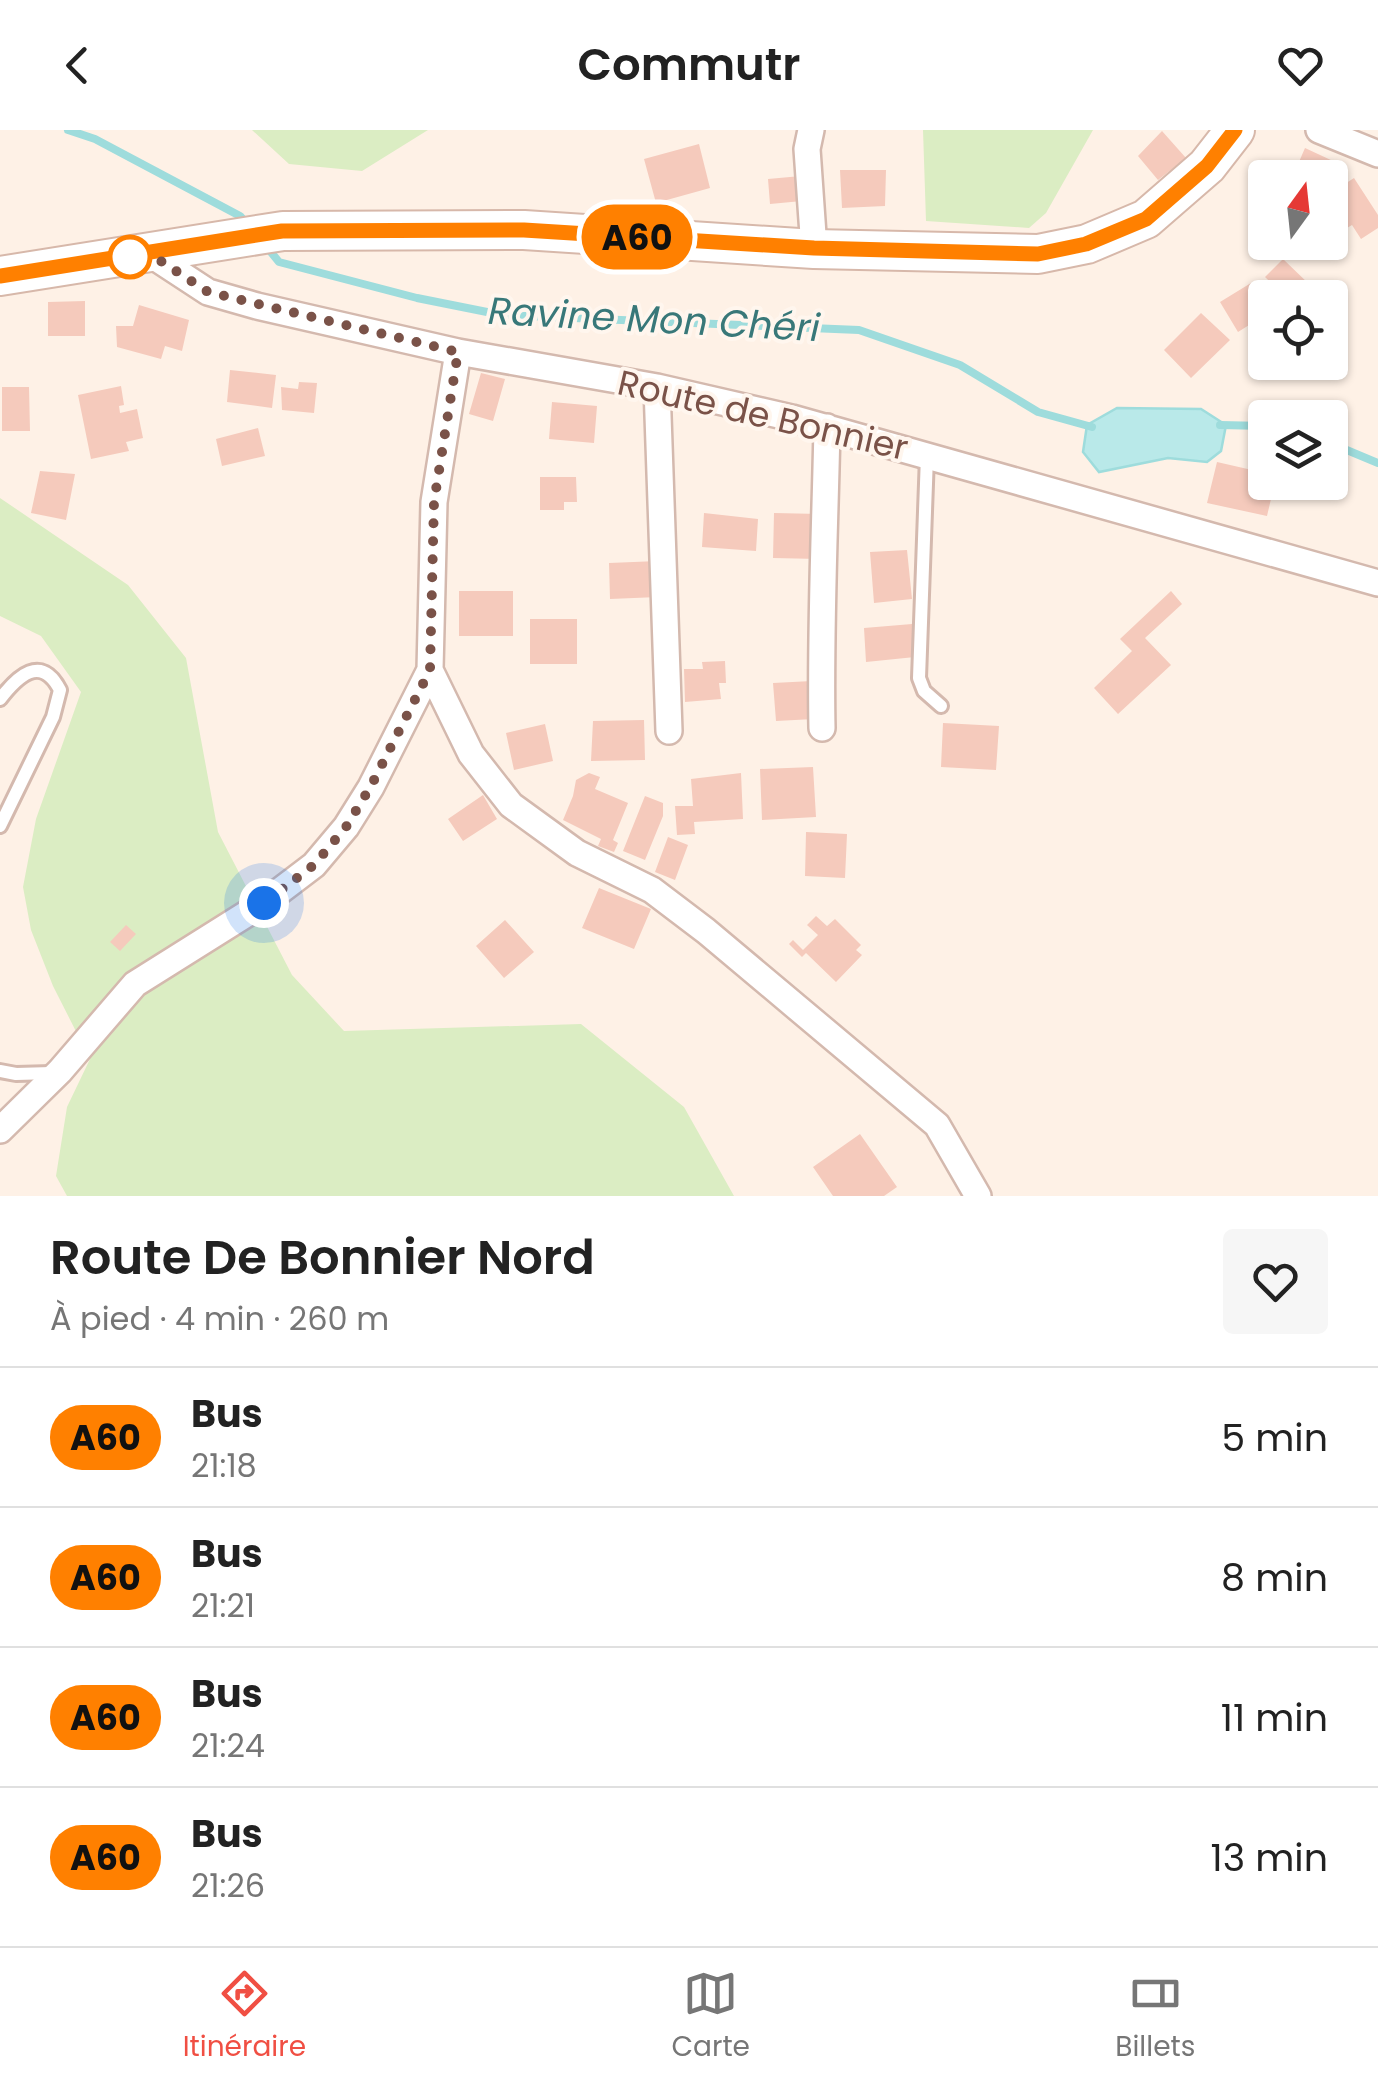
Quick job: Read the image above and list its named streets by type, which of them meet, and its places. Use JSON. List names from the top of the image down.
{
  "streets": {
    "street": ["Route de Bonnier"]
  },
  "water": ["Ravine Mon Chéri"],
  "lines": ["bus line A60"],
  "north": "top",
  "page": {
    "header": "Commutr",
    "on_map": "A60",
    "heading": ["Route De Bonnier Nord", "À pied · 4 min · 260 m"],
    "list": [
      {
        "mark": "A60",
        "name": "Bus",
        "note": "21:18",
        "value": "5 min"
      },
      {
        "mark": "A60",
        "name": "Bus",
        "note": "21:21",
        "value": "8 min"
      },
      {
        "mark": "A60",
        "name": "Bus",
        "note": "21:24",
        "value": "11 min"
      },
      {
        "mark": "A60",
        "name": "Bus",
        "note": "21:26",
        "value": "13 min"
      }
    ],
    "tabs": ["Itinéraire", "Carte", "Billets"]
  }
}
